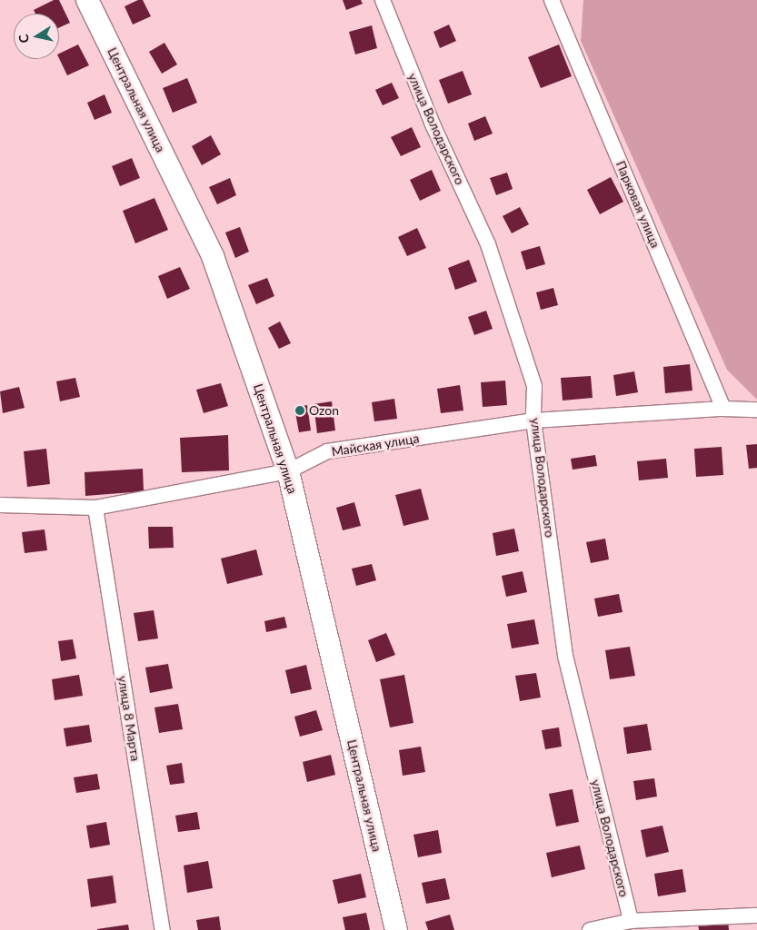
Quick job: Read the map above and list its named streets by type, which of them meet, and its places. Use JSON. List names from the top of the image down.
{
  "streets": {
    "main road": ["Центральная улица"],
    "street": [
      "улица Володарского",
      "Парковая улица",
      "Майская улица",
      "улица 8 Марта"
    ]
  },
  "crossings": [
    ["Центральная улица", "Майская улица"],
    ["улица Володарского", "Майская улица"],
    ["Парковая улица", "Майская улица"],
    ["Майская улица", "улица 8 Марта"]
  ],
  "places": ["Ozon"],
  "north": "left"
}
